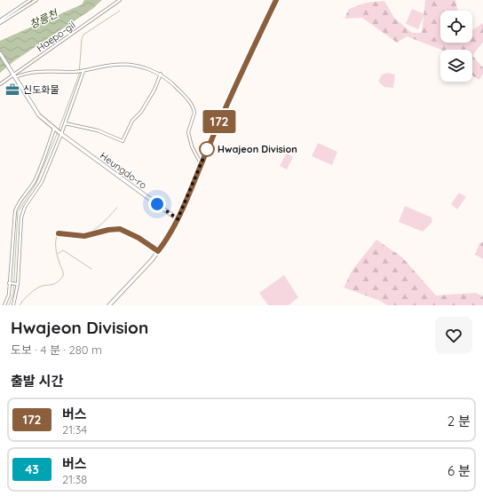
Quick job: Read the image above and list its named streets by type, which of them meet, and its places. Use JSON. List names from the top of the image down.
{
  "streets": {
    "main road": ["Heungdo-ro"],
    "street": ["Haepo-gil"]
  },
  "water": ["창릉천"],
  "places": {
    "office": ["신도화물"],
    "other": ["Hwajeon Division"]
  },
  "lines": ["bus line 172"],
  "page": {
    "on_map": "172",
    "heading": [
      ["Hwajeon Division", "도보 · 4 분 · 280 m"],
      "출발 시간"
    ],
    "list": [
      {
        "mark": "172",
        "name": "버스",
        "note": "21:34",
        "value": "2 분"
      },
      {
        "mark": "43",
        "name": "버스",
        "note": "21:38",
        "value": "6 분"
      }
    ]
  }
}
